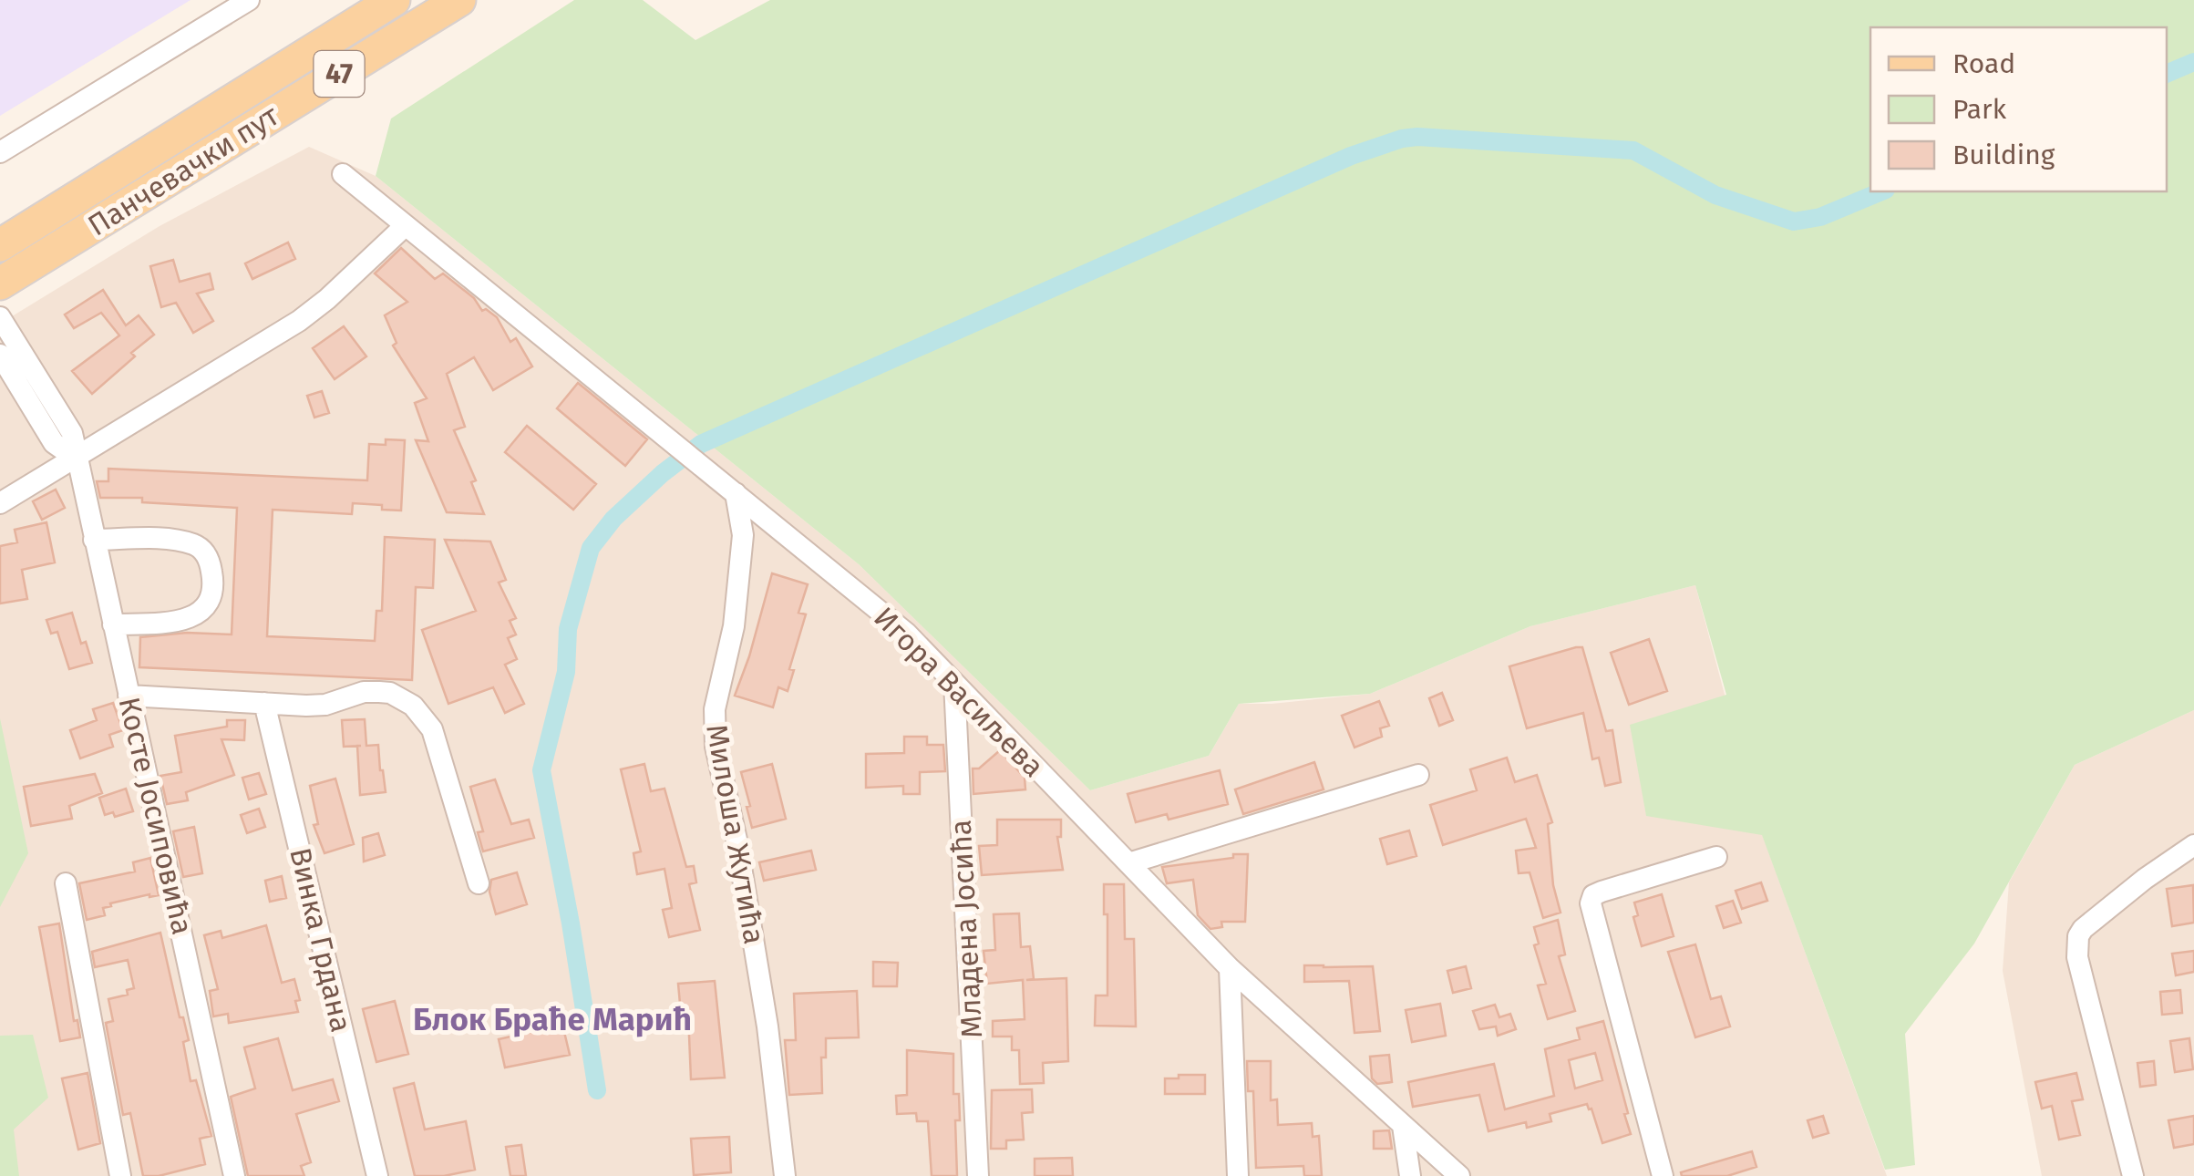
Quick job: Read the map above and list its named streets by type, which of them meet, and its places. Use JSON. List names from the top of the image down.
{
  "streets": {
    "main road": ["47", "Панчевачки пут"],
    "street": [
      "Игора Васиљева",
      "Косте Јосиповића",
      "Милоша Жутића",
      "Младена Јосића",
      "Винка Грдана"
    ]
  },
  "crossings": [
    ["Игора Васиљева", "Милоша Жутића"],
    ["Игора Васиљева", "Младена Јосића"]
  ],
  "districts": ["Блок Браће Марић"],
  "legend": ["Road", "Park", "Building"]
}
